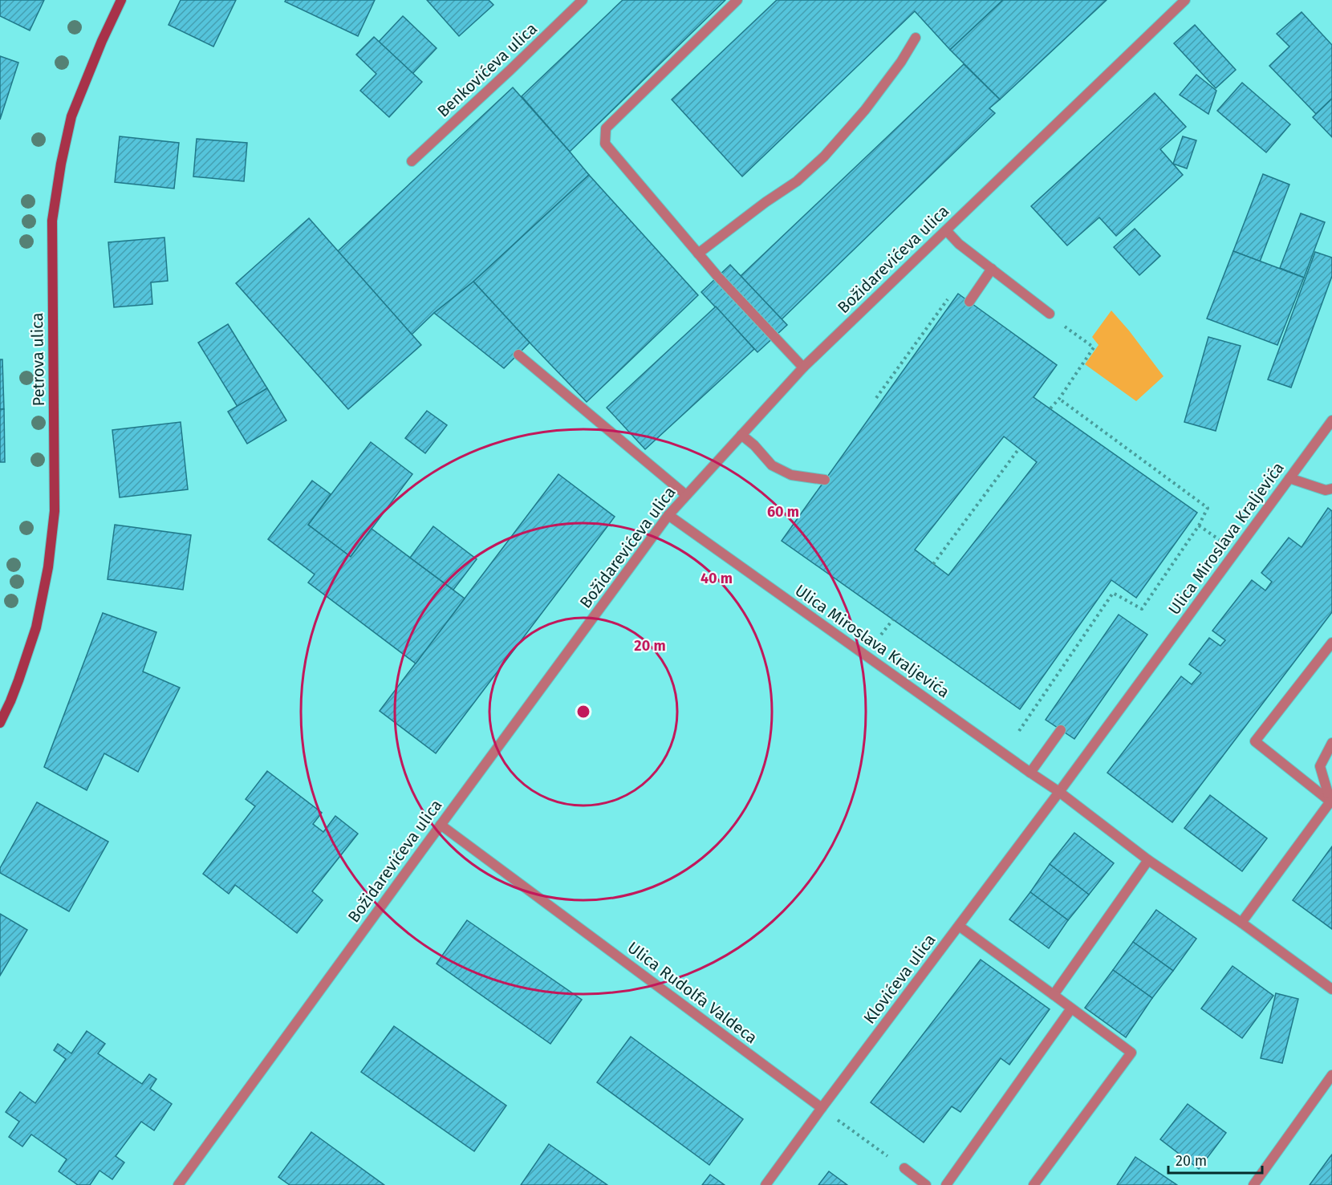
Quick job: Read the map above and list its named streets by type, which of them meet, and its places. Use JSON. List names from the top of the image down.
{
  "streets": {
    "street": [
      "Benkovićeva ulica",
      "Božidarevićeva ulica",
      "Petrova ulica",
      "Ulica Miroslava Kraljevića",
      "Klovićeva ulica",
      "Ulica Rudolfa Valdeca"
    ]
  },
  "crossings": [
    ["Božidarevićeva ulica", "Ulica Miroslava Kraljevića"],
    ["Božidarevićeva ulica", "Ulica Rudolfa Valdeca"],
    ["Ulica Miroslava Kraljevića", "Klovićeva ulica"],
    ["Klovićeva ulica", "Ulica Rudolfa Valdeca"]
  ],
  "scale_bar": "20 m",
  "rings": ["60 m", "40 m", "20 m"]
}
